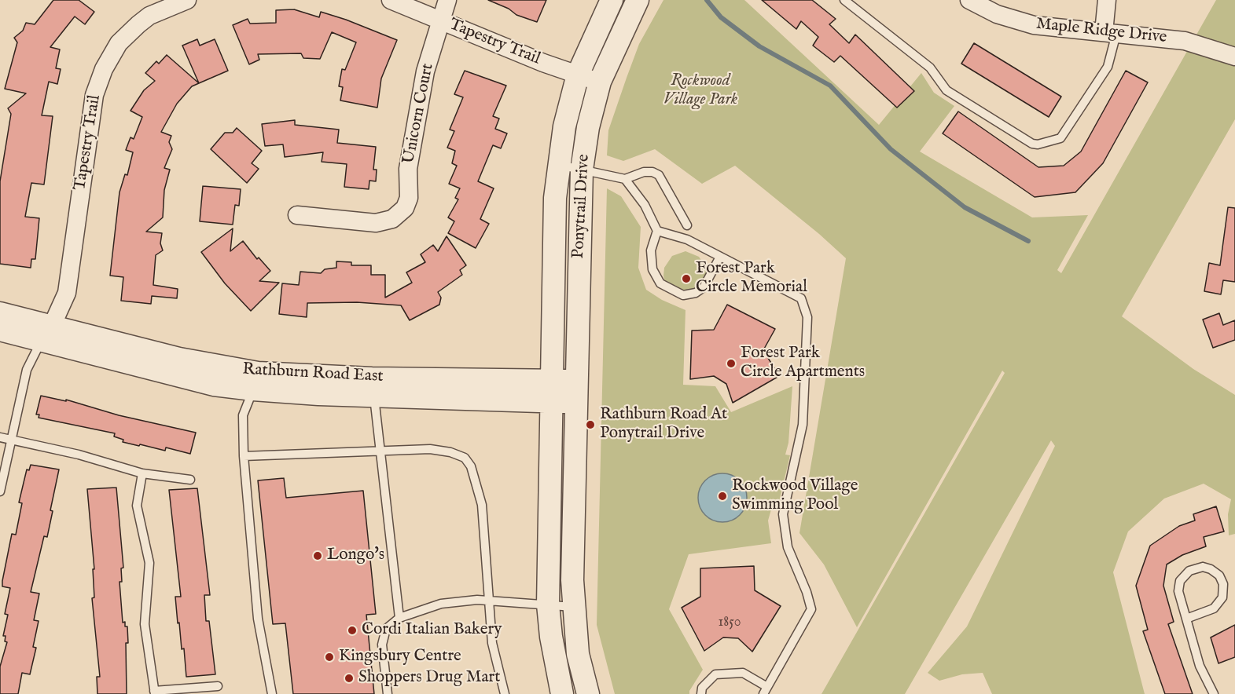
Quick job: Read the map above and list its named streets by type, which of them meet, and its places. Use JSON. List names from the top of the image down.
{
  "streets": {
    "street": [
      "Maple Ridge Drive",
      "Tapestry Trail",
      "Unicorn Court",
      "Ponytrail Drive",
      "Rathburn Road East"
    ]
  },
  "crossings": [
    ["Tapestry Trail", "Unicorn Court"],
    ["Tapestry Trail", "Ponytrail Drive"],
    ["Tapestry Trail", "Rathburn Road East"],
    ["Ponytrail Drive", "Rathburn Road East"]
  ],
  "parks": ["Rockwood Village Park"],
  "places": [
    "Forest Park Circle Memorial",
    "Forest Park Circle Apartments",
    "Rathburn Road At Ponytrail Drive",
    "Rockwood Village Swimming Pool",
    "Longo's",
    "Cordi Italian Bakery",
    "Kingsbury Centre",
    "Shoppers Drug Mart"
  ],
  "house_numbers": ["1850"]
}
